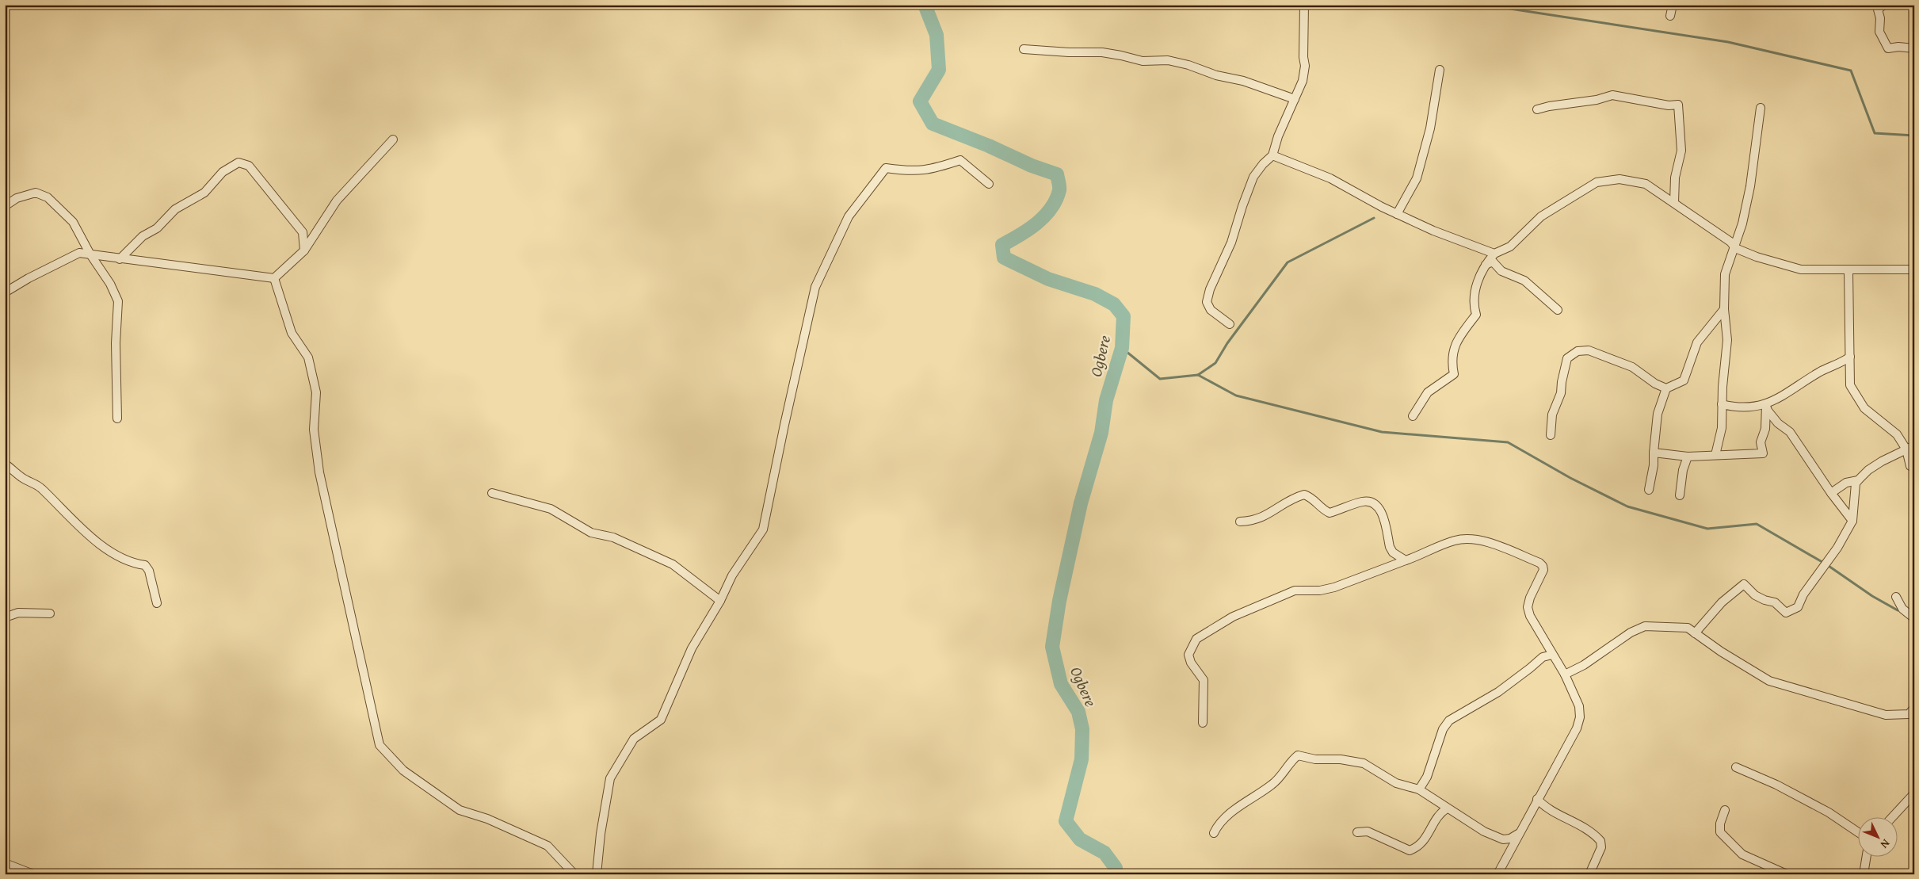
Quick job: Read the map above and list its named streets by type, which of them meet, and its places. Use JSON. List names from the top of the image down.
{
  "water": ["Ogbere"],
  "north": "bottom right"
}
